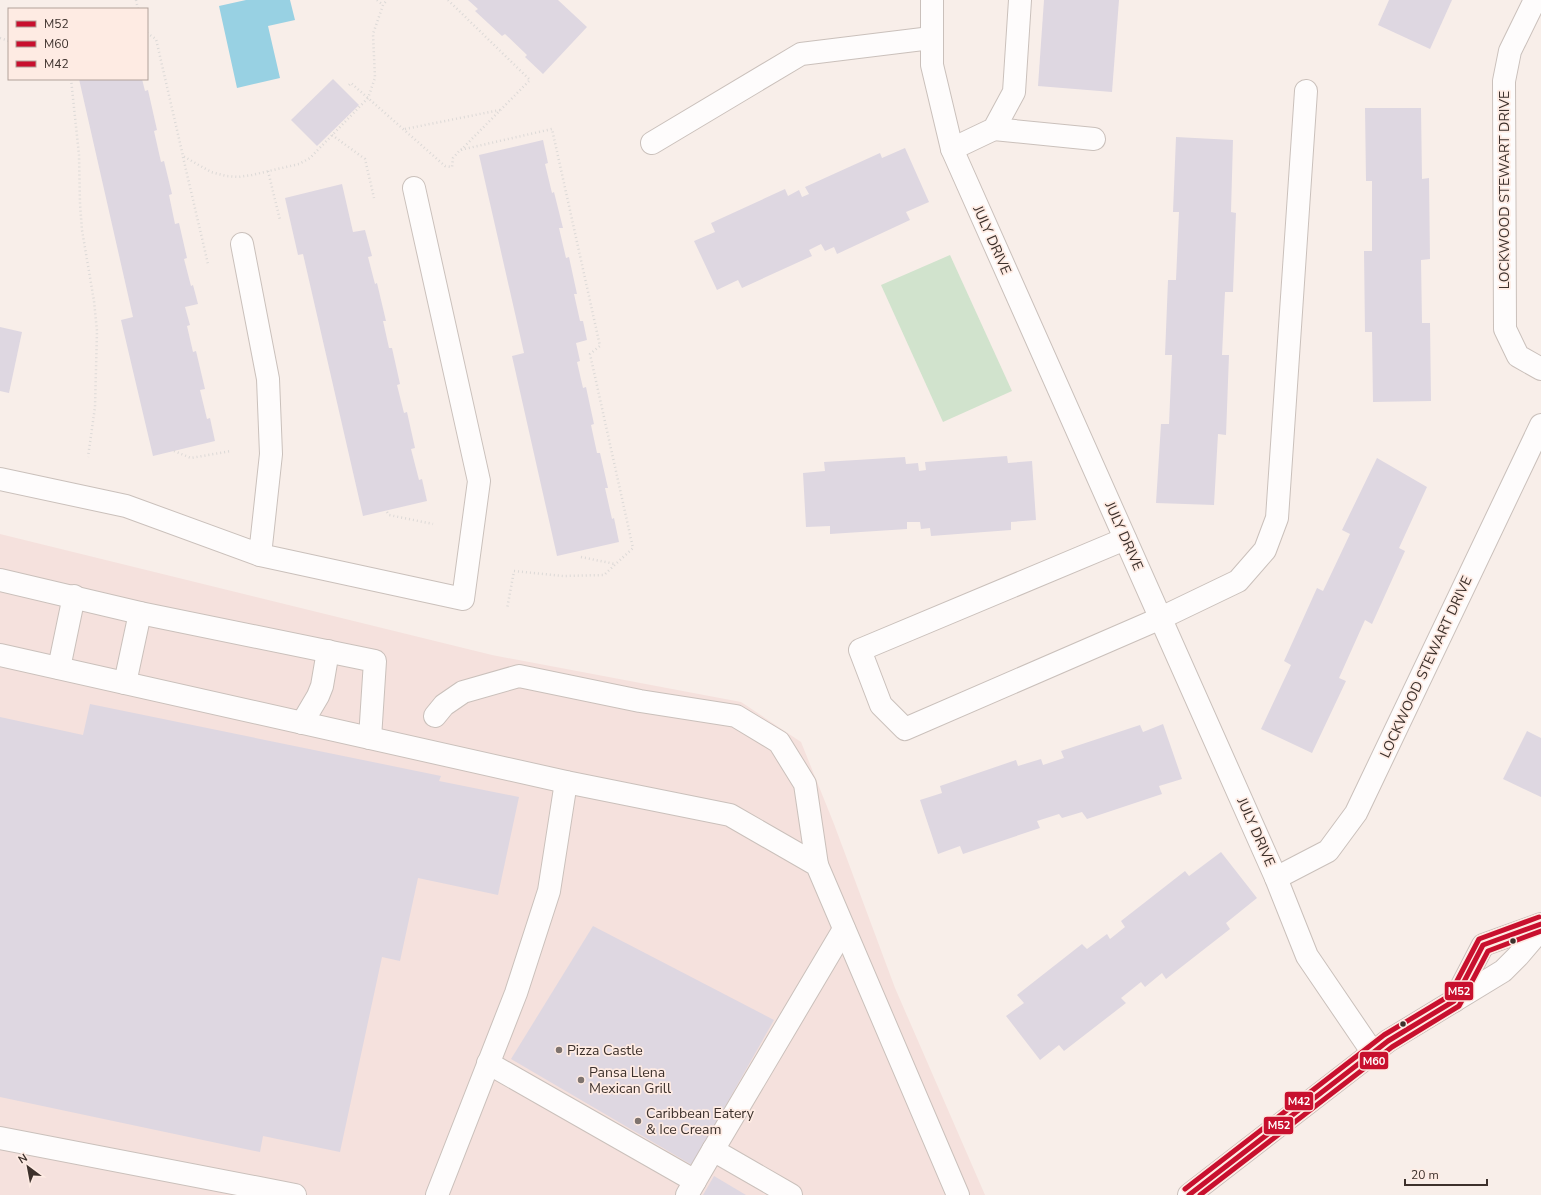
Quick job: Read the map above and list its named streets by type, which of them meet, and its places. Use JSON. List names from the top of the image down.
{
  "streets": {
    "street": ["LOCKWOOD STEWART DRIVE", "JULY DRIVE"]
  },
  "crossings": [
    ["LOCKWOOD STEWART DRIVE", "JULY DRIVE"]
  ],
  "places": ["Pizza Castle", "Pansa Llena Mexican Grill", "Caribbean Eatery & Ice Cream"],
  "lines": ["transit line M42", "transit line M52", "transit line M60"],
  "legend": ["M52", "M60", "M42"],
  "scale_bar": "20 m",
  "north": "top left"
}
